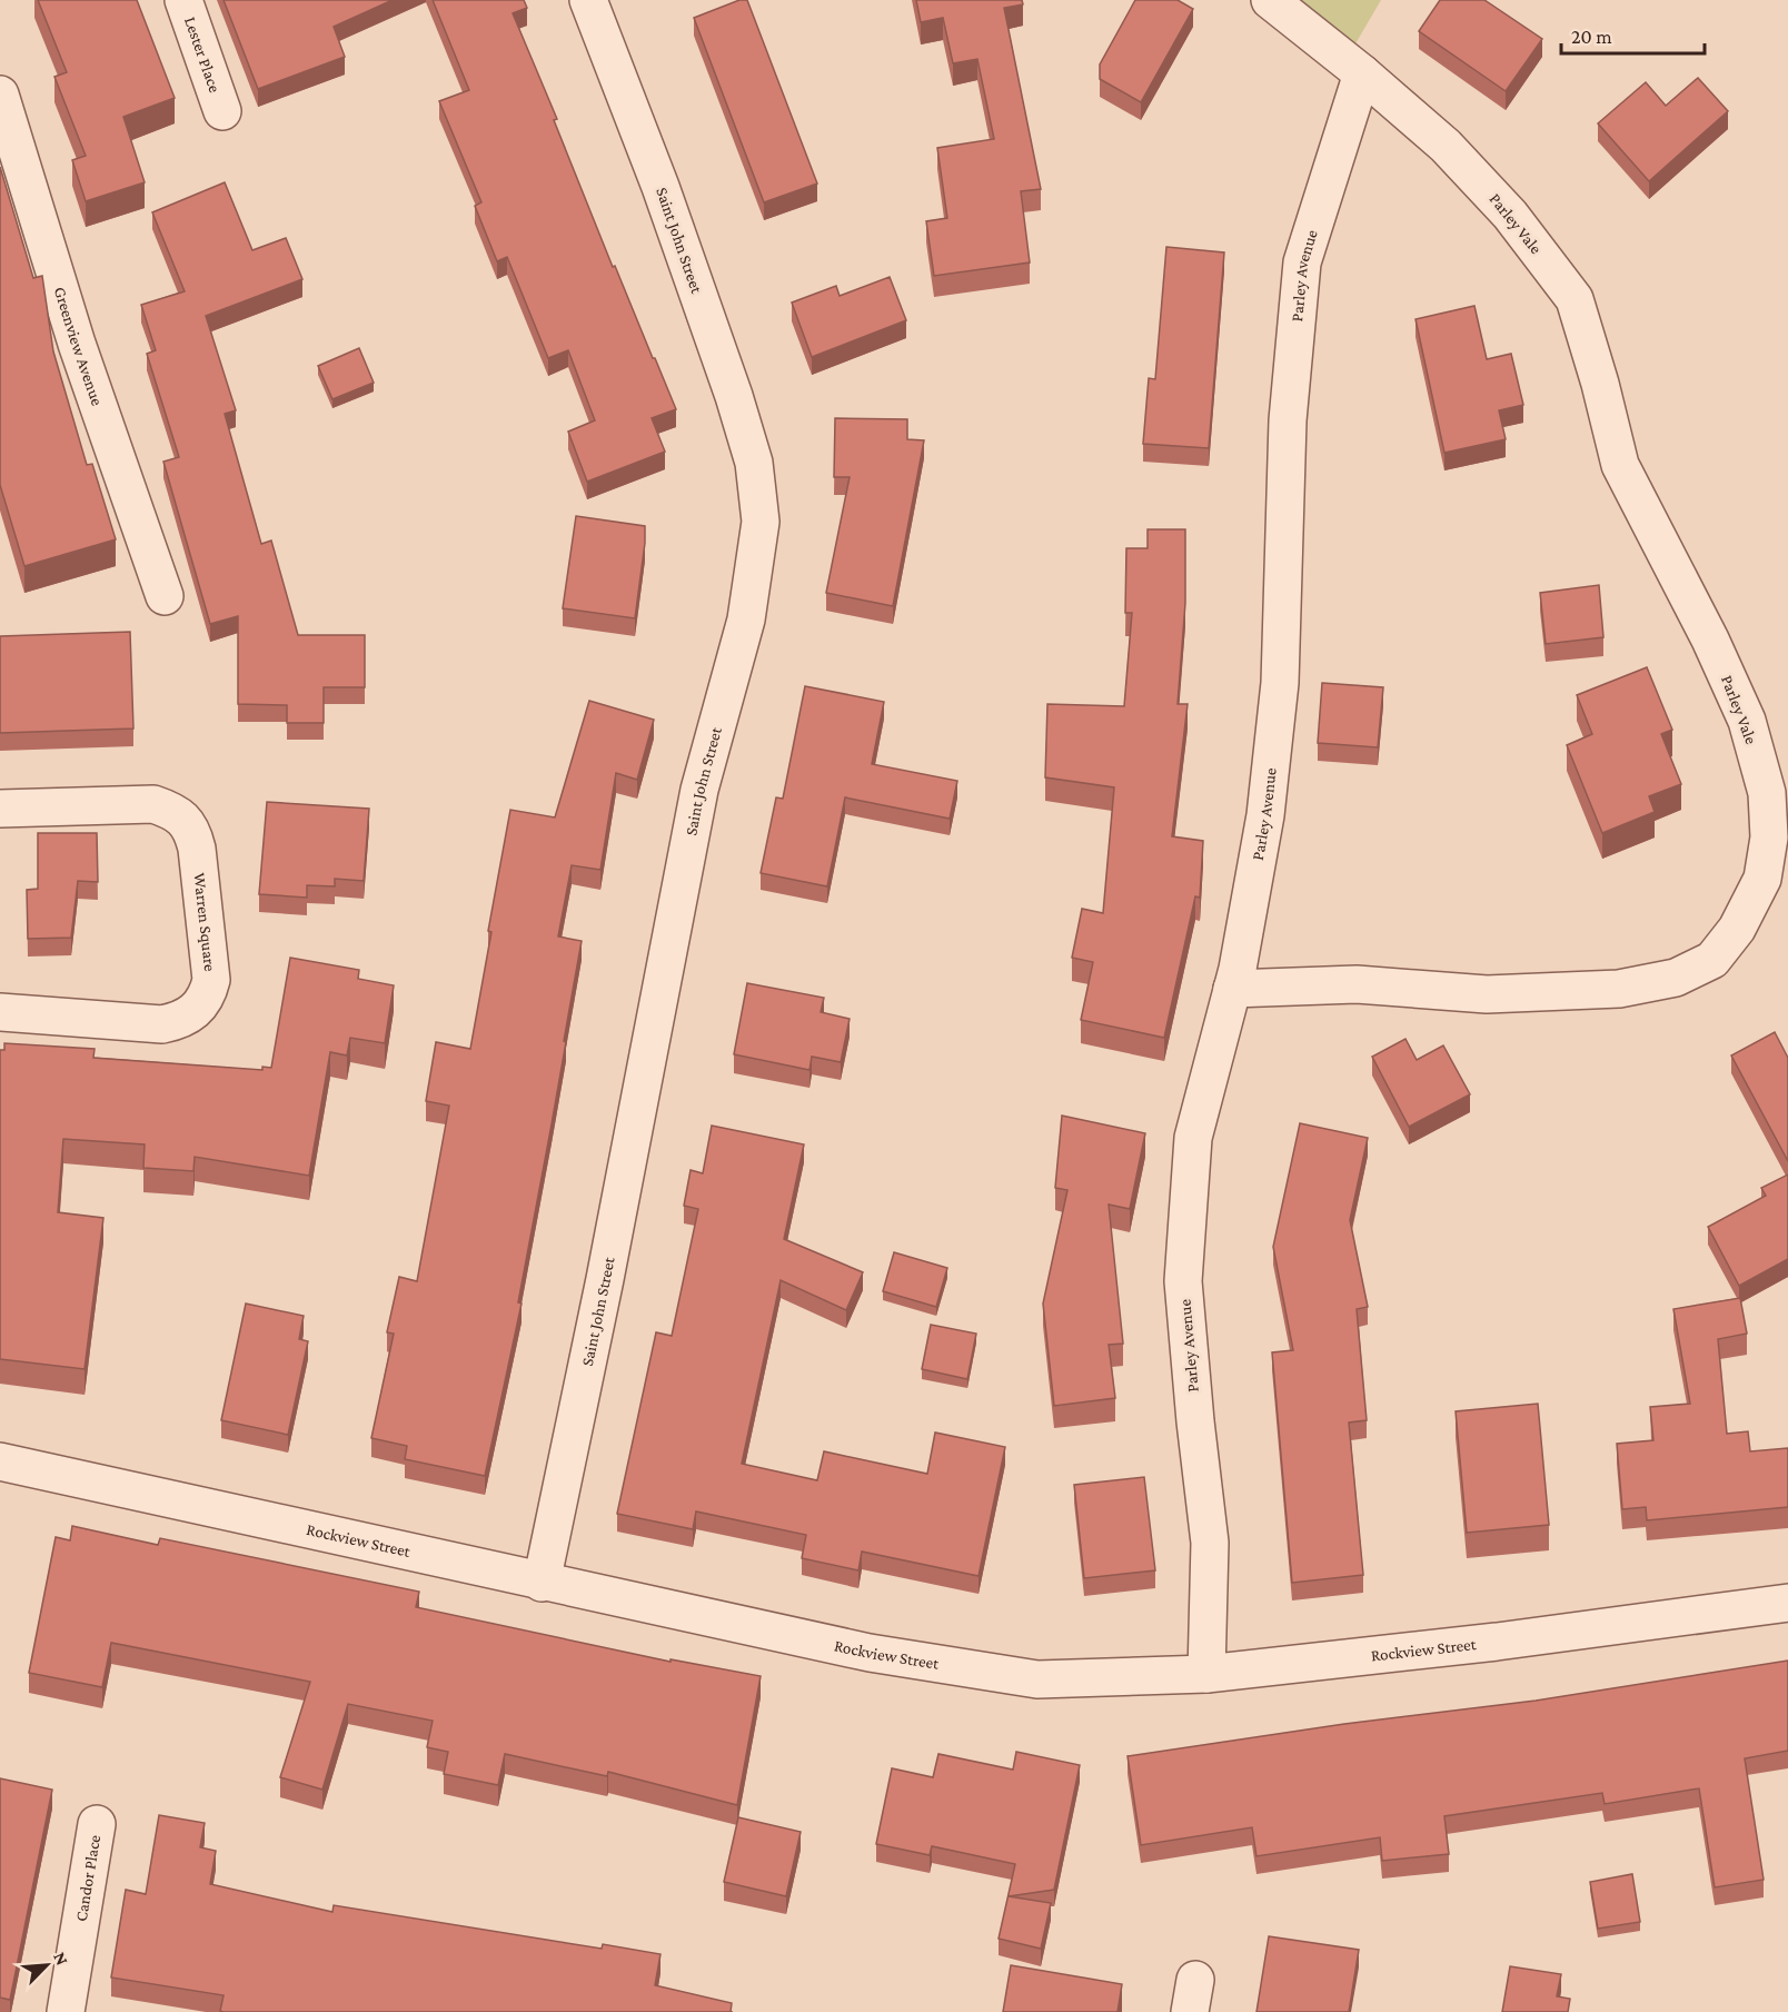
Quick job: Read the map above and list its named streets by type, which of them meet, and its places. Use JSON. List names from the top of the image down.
{
  "streets": {
    "street": [
      "Lester Place",
      "Parley Vale",
      "Saint John Street",
      "Parley Avenue",
      "Greenview Avenue",
      "Warren Square",
      "Rockview Street",
      "Candor Place"
    ]
  },
  "crossings": [
    ["Parley Vale", "Parley Avenue"],
    ["Saint John Street", "Rockview Street"],
    ["Parley Avenue", "Rockview Street"]
  ],
  "scale_bar": "20 m",
  "north": "top right"
}
